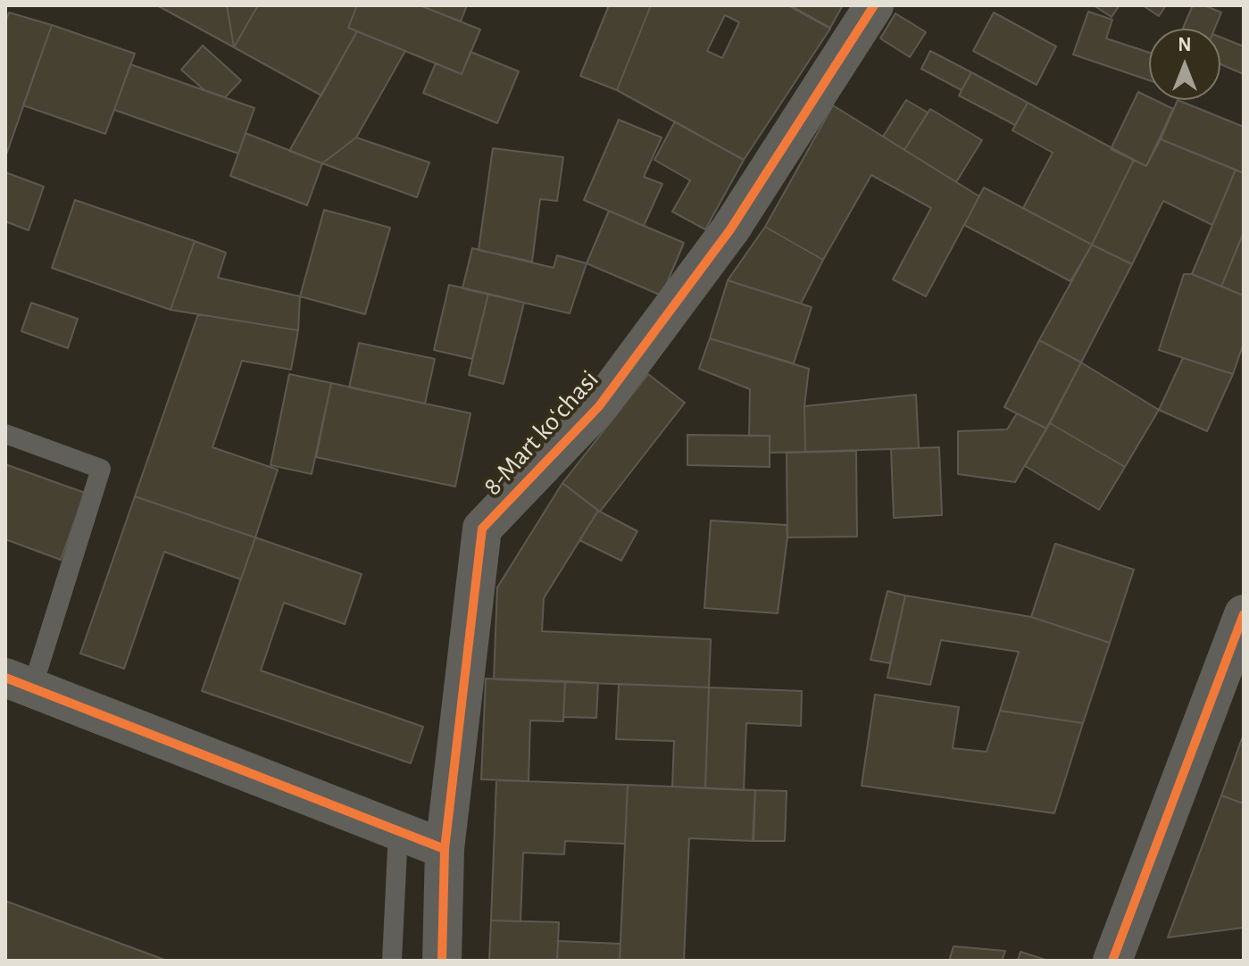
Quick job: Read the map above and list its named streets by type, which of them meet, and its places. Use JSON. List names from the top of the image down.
{
  "streets": {
    "street": ["8-Mart koʻchasi"]
  },
  "north": "top"
}
